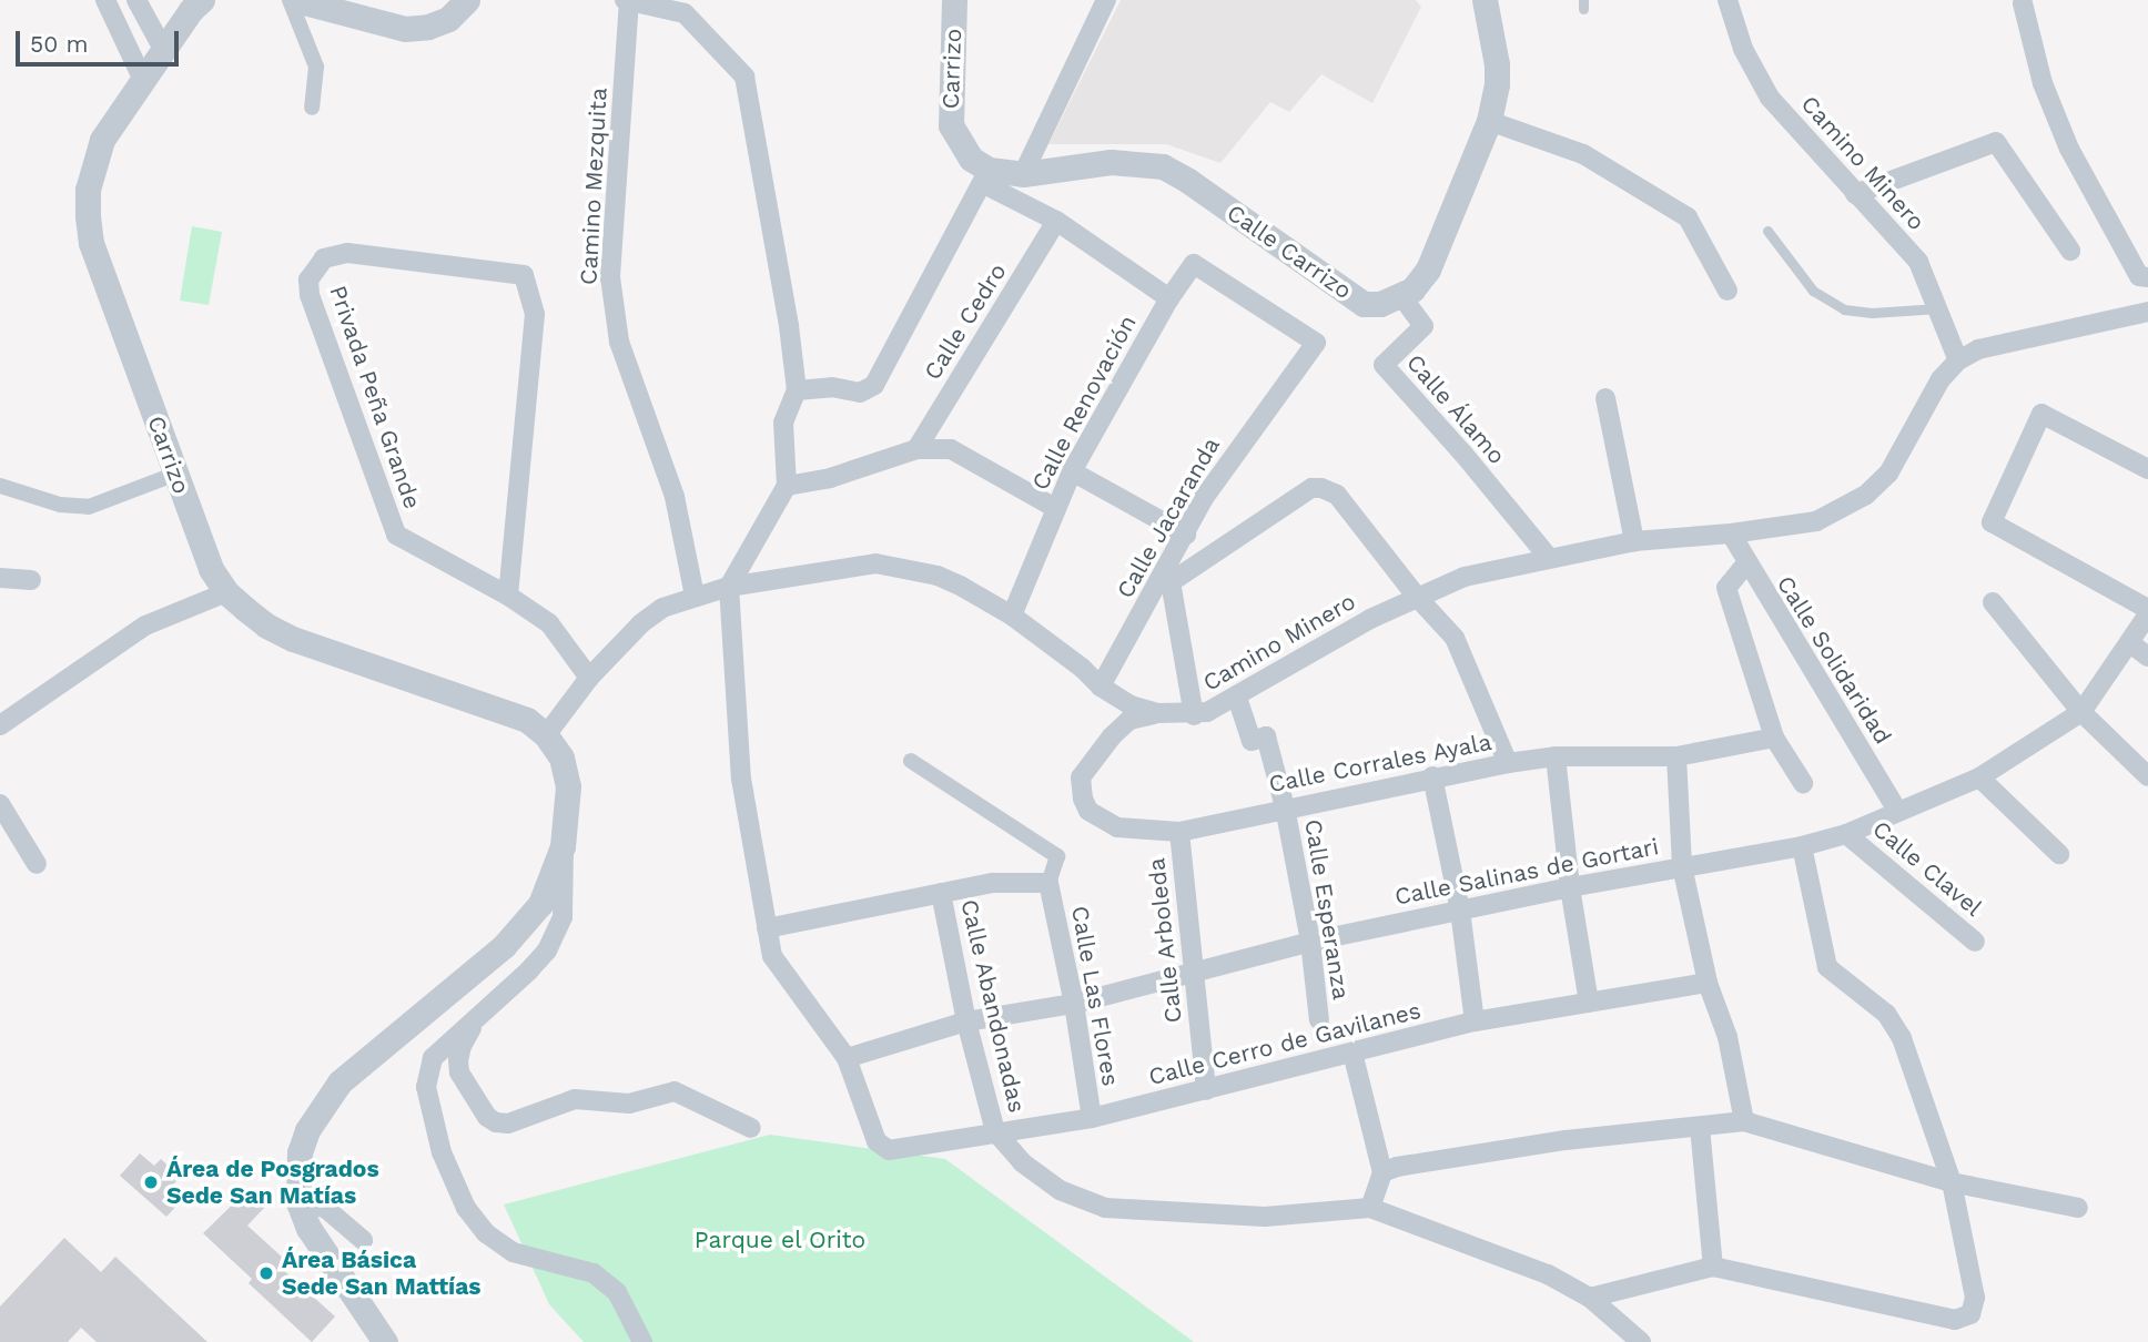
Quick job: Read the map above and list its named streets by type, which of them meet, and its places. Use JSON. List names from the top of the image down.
{
  "streets": {
    "street": [
      "Carrizo",
      "Camino Minero",
      "Camino Mezquita",
      "Calle Carrizo",
      "Calle Cedro",
      "Privada Peña Grande",
      "Calle Renovación",
      "Calle Álamo",
      "Calle Jacaranda",
      "Calle Solidaridad",
      "Calle Corrales Ayala",
      "Calle Clavel",
      "Calle Salinas de Gortari",
      "Calle Esperanza",
      "Calle Arboleda",
      "Calle Las Flores",
      "Calle Abandonadas",
      "Calle Cerro de Gavilanes"
    ]
  },
  "crossings": [
    ["Carrizo", "Camino Minero"],
    ["Carrizo", "Calle Carrizo"],
    ["Carrizo", "Calle Cedro"],
    ["Camino Minero", "Camino Mezquita"],
    ["Camino Minero", "Privada Peña Grande"],
    ["Camino Minero", "Calle Renovación"],
    ["Camino Minero", "Calle Álamo"],
    ["Camino Minero", "Calle Jacaranda"],
    ["Camino Minero", "Calle Solidaridad"],
    ["Camino Minero", "Calle Corrales Ayala"],
    ["Camino Minero", "Calle Esperanza"],
    ["Calle Carrizo", "Calle Cedro"],
    ["Calle Carrizo", "Calle Álamo"],
    ["Calle Renovación", "Calle Jacaranda"],
    ["Calle Solidaridad", "Calle Salinas de Gortari"],
    ["Calle Corrales Ayala", "Calle Esperanza"],
    ["Calle Corrales Ayala", "Calle Arboleda"],
    ["Calle Clavel", "Calle Salinas de Gortari"],
    ["Calle Salinas de Gortari", "Calle Esperanza"],
    ["Calle Salinas de Gortari", "Calle Arboleda"],
    ["Calle Salinas de Gortari", "Calle Las Flores"],
    ["Calle Salinas de Gortari", "Calle Abandonadas"],
    ["Calle Salinas de Gortari", "Calle Cerro de Gavilanes"],
    ["Calle Arboleda", "Calle Cerro de Gavilanes"],
    ["Calle Las Flores", "Calle Cerro de Gavilanes"],
    ["Calle Abandonadas", "Calle Cerro de Gavilanes"]
  ],
  "parks": ["Parque el Orito"],
  "places": ["Área de Posgrados Sede San Matías", "Área Básica Sede San Mattías"],
  "scale_bar": "50 m"
}
